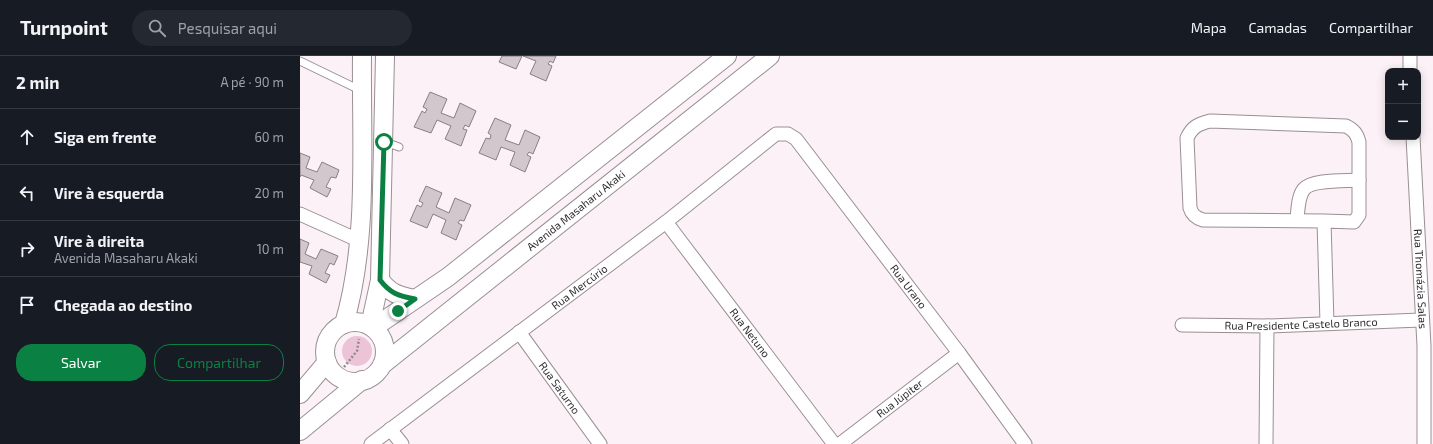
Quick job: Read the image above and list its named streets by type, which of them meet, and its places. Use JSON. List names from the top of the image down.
{
  "streets": {
    "street": [
      "Avenida Masaharu Akaki",
      "Rua Thomázia Salas",
      "Rua Mercúrio",
      "Rua Urano",
      "Rua Presidente Castelo Branco",
      "Rua Netuno",
      "Rua Saturno",
      "Rua Júpiter"
    ]
  },
  "crossings": [
    ["Rua Thomázia Salas", "Rua Presidente Castelo Branco"],
    ["Rua Mercúrio", "Rua Urano"],
    ["Rua Mercúrio", "Rua Netuno"],
    ["Rua Mercúrio", "Rua Saturno"],
    ["Rua Urano", "Rua Júpiter"]
  ],
  "page": {
    "header": "Turnpoint",
    "search": "Pesquisar aqui",
    "nav": ["Mapa", "Camadas", "Compartilhar"],
    "heading": ["2 min", "A pé · 90 m"],
    "map_buttons": ["+", "−"],
    "list": [
      ["Siga em frente", "60 m"],
      ["Vire à esquerda", "20 m"],
      ["Vire à direita", "Avenida Masaharu Akaki", "10 m"],
      "Chegada ao destino"
    ],
    "buttons": ["Salvar", "Compartilhar"]
  }
}
